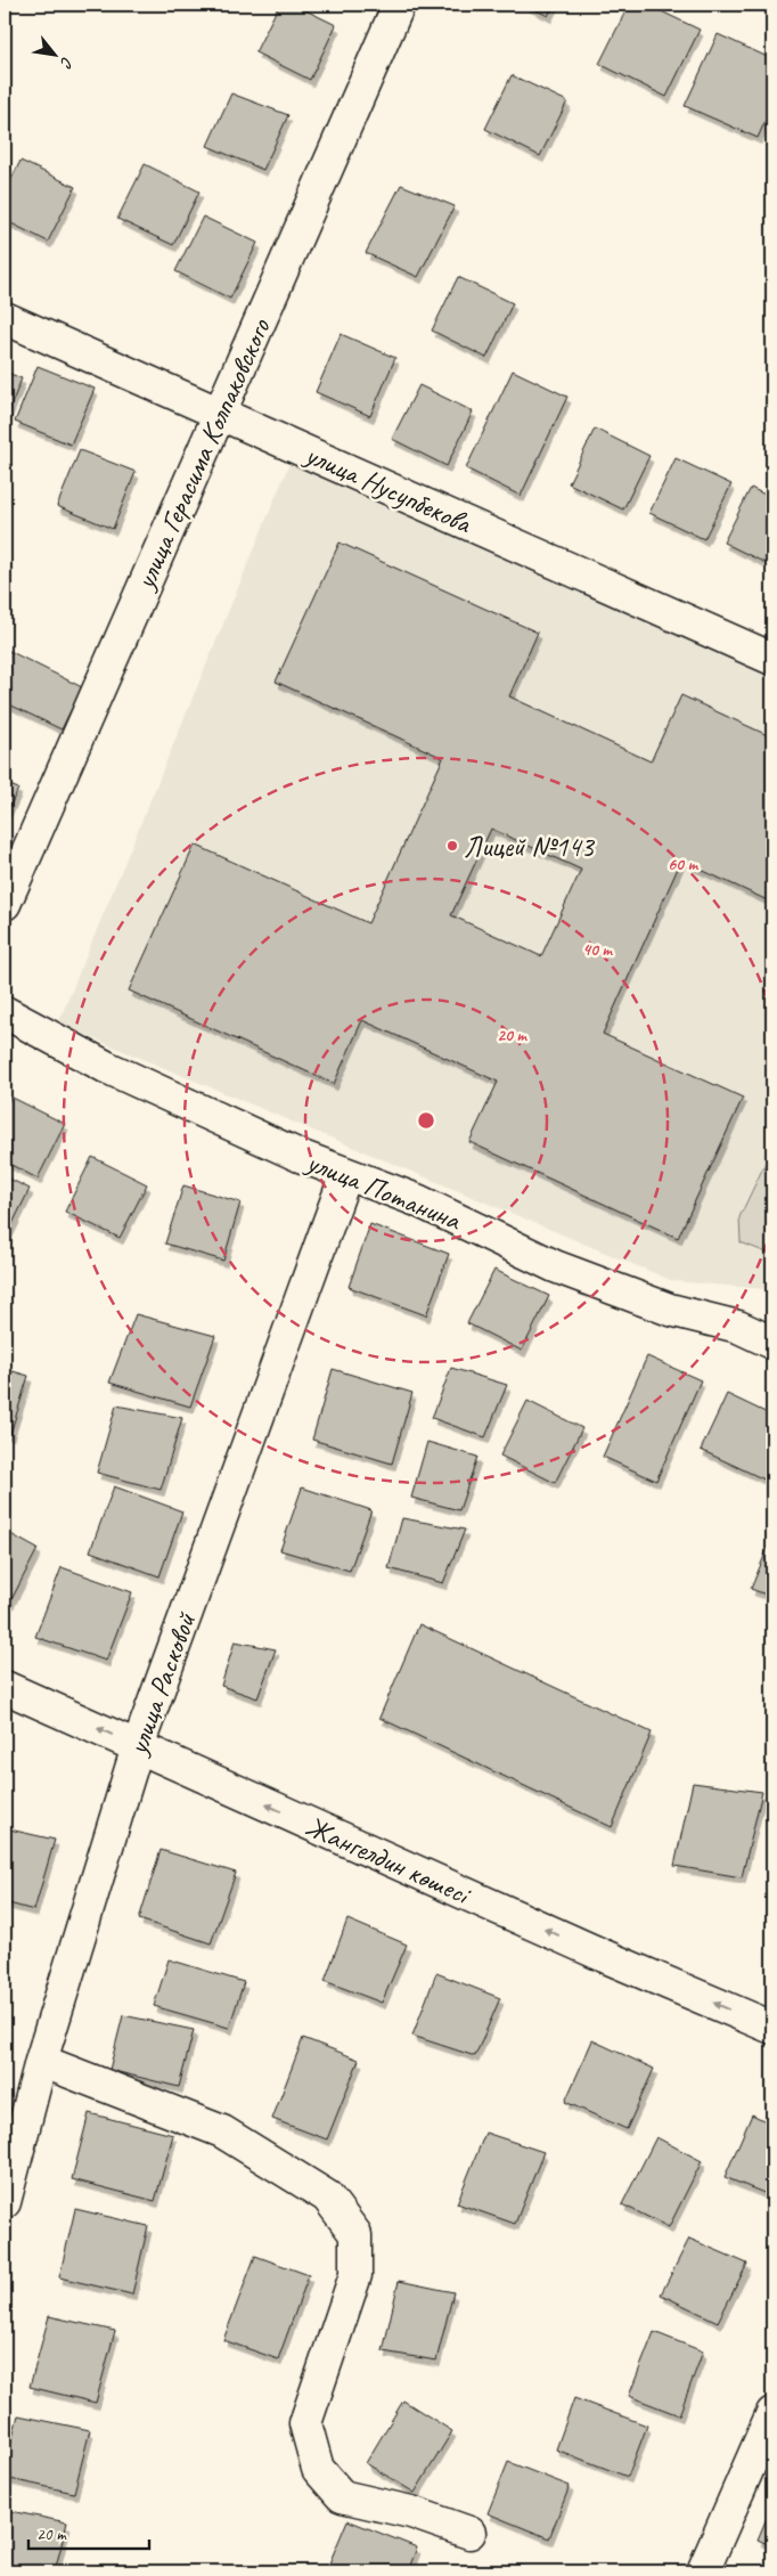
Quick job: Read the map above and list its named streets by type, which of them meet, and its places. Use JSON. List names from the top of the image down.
{
  "streets": {
    "street": [
      "улица Герасима Колпаковского",
      "улица Нусупбекова",
      "улица Потанина",
      "улица Расковой",
      "Жангелдин көшесі"
    ]
  },
  "crossings": [
    ["улица Герасима Колпаковского", "улица Нусупбекова"],
    ["улица Потанина", "улица Расковой"],
    ["улица Расковой", "Жангелдин көшесі"]
  ],
  "one_way": ["Жангелдин көшесі"],
  "places": ["Лицей №143"],
  "scale_bar": "20 m",
  "north": "bottom right",
  "rings": ["60 m", "40 m", "20 m"]
}
